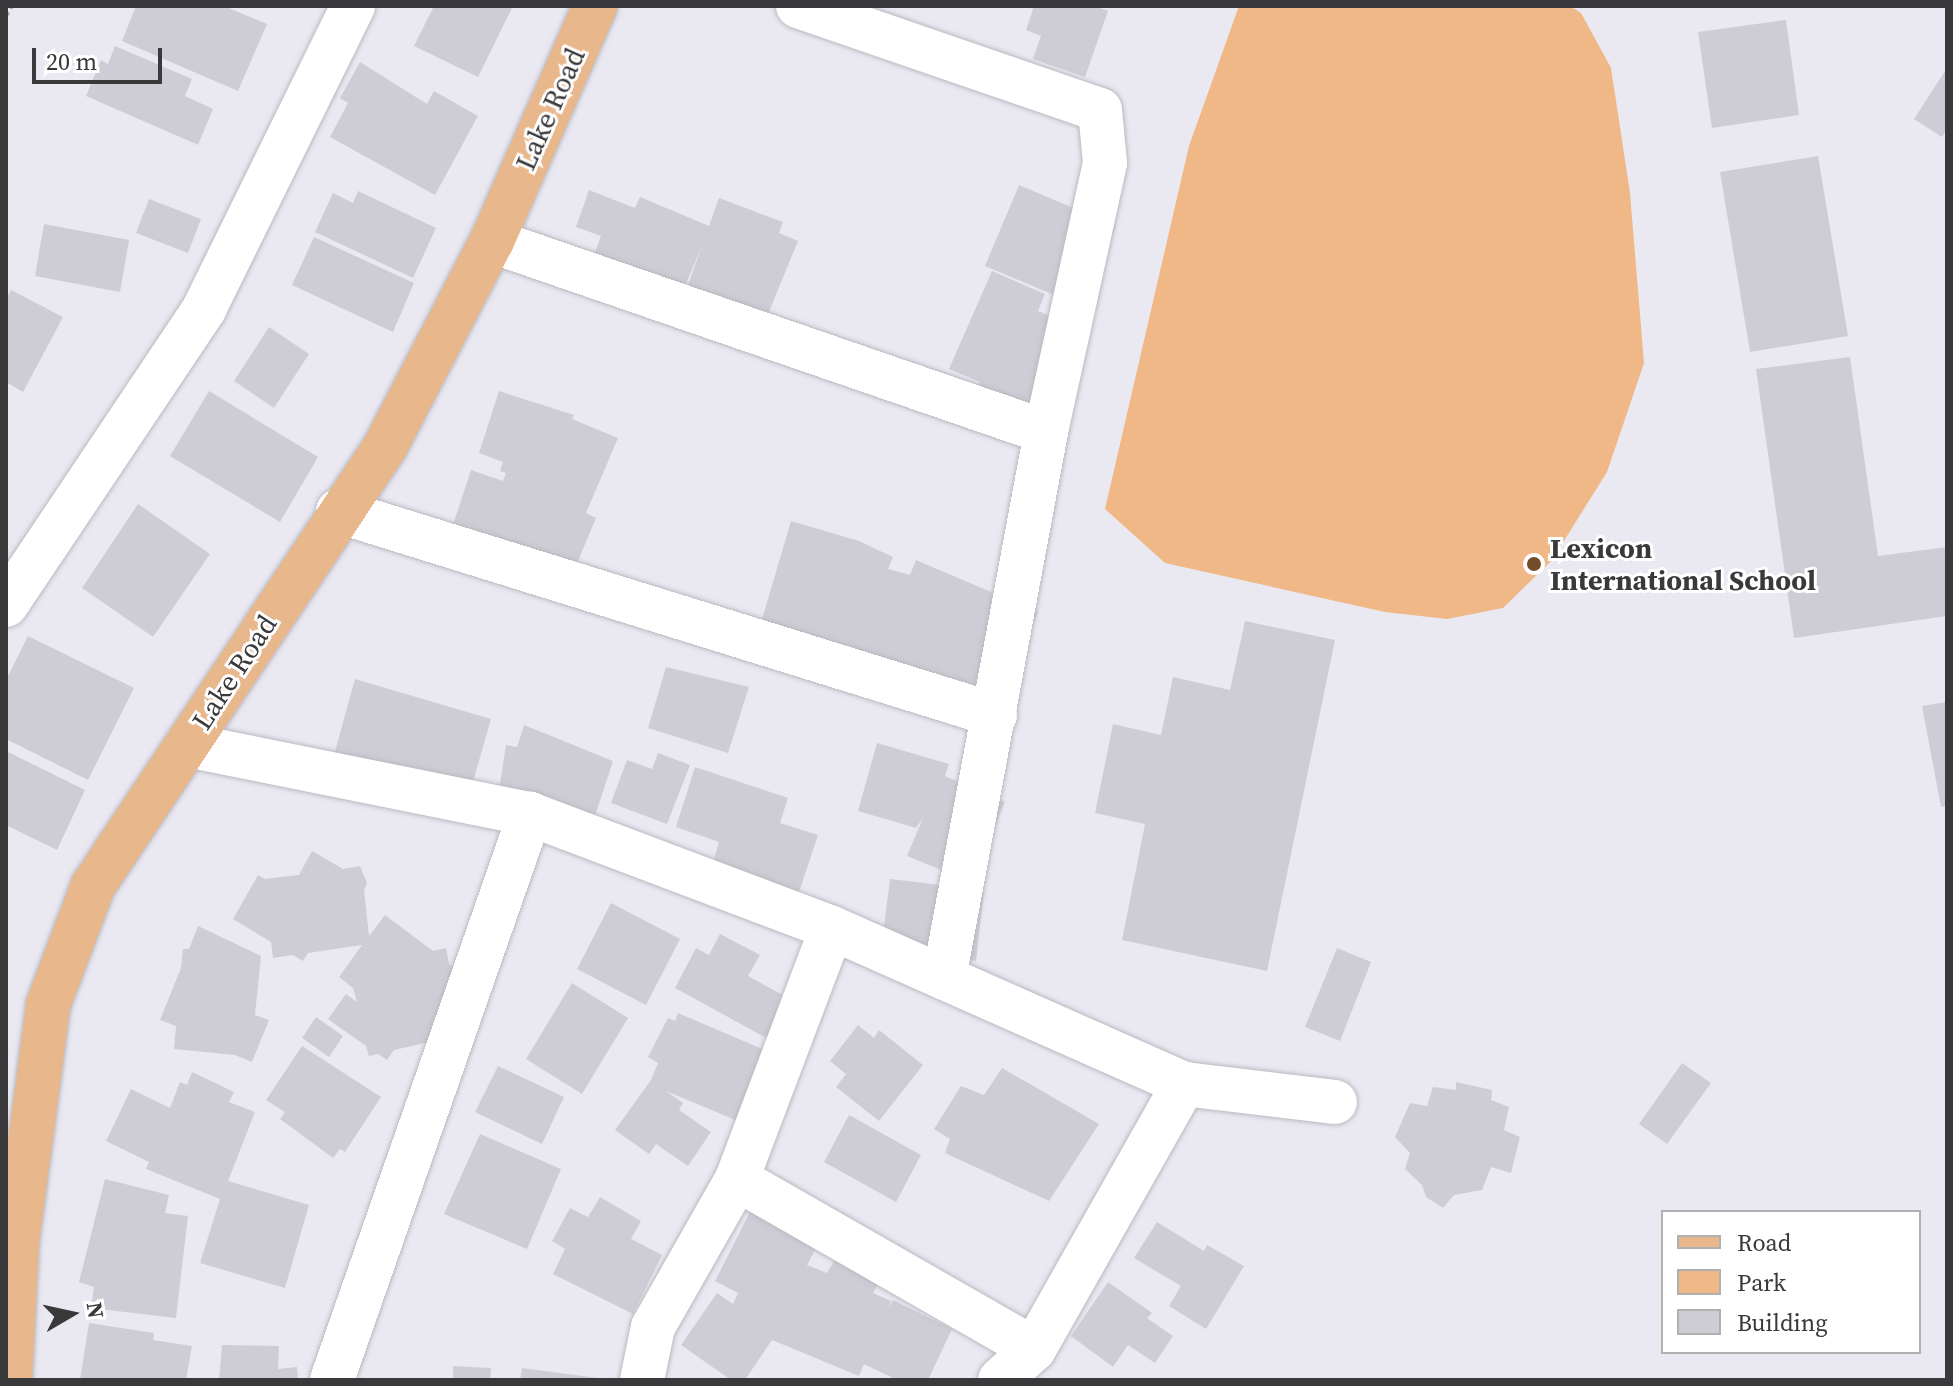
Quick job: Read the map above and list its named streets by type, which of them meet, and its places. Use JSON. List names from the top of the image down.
{
  "streets": {
    "main road": ["Lake Road"]
  },
  "places": ["Lexicon International School"],
  "legend": ["Road", "Park", "Building"],
  "scale_bar": "20 m",
  "north": "right"
}
